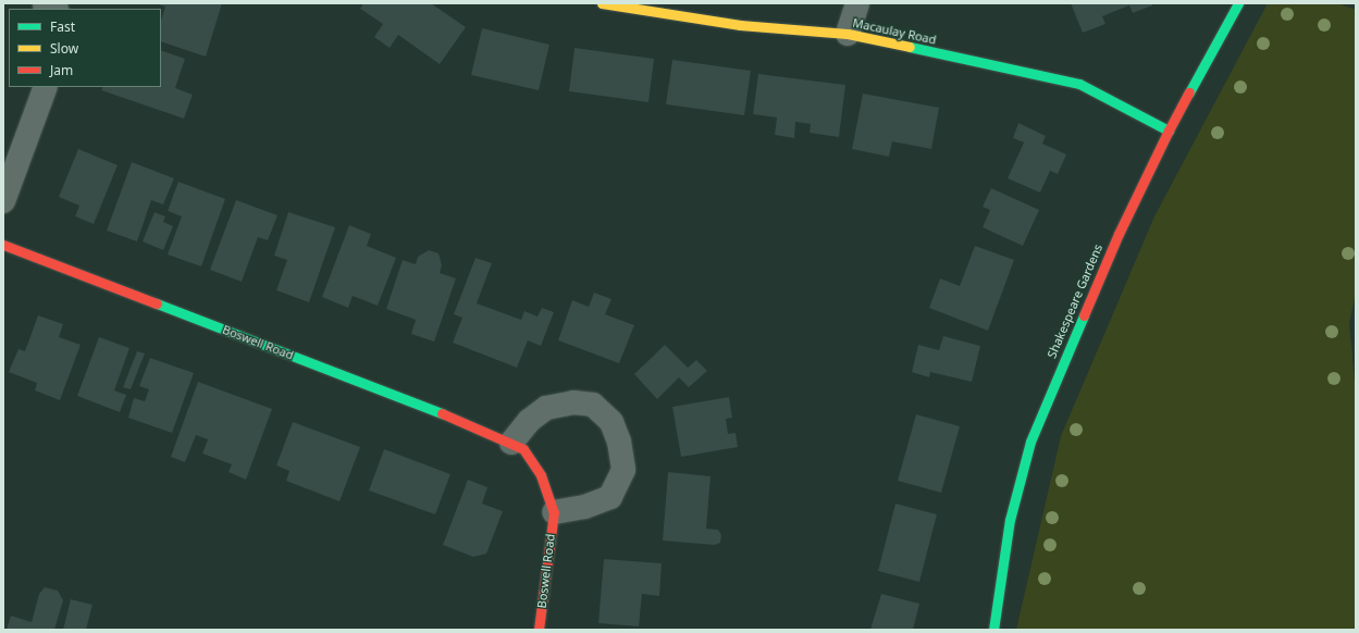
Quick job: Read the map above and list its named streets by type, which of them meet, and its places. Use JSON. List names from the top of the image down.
{
  "streets": {
    "street": ["Macaulay Road", "Shakespeare Gardens", "Boswell Road"]
  },
  "crossings": [
    ["Macaulay Road", "Shakespeare Gardens"]
  ],
  "legend": ["Fast", "Slow", "Jam"]
}
